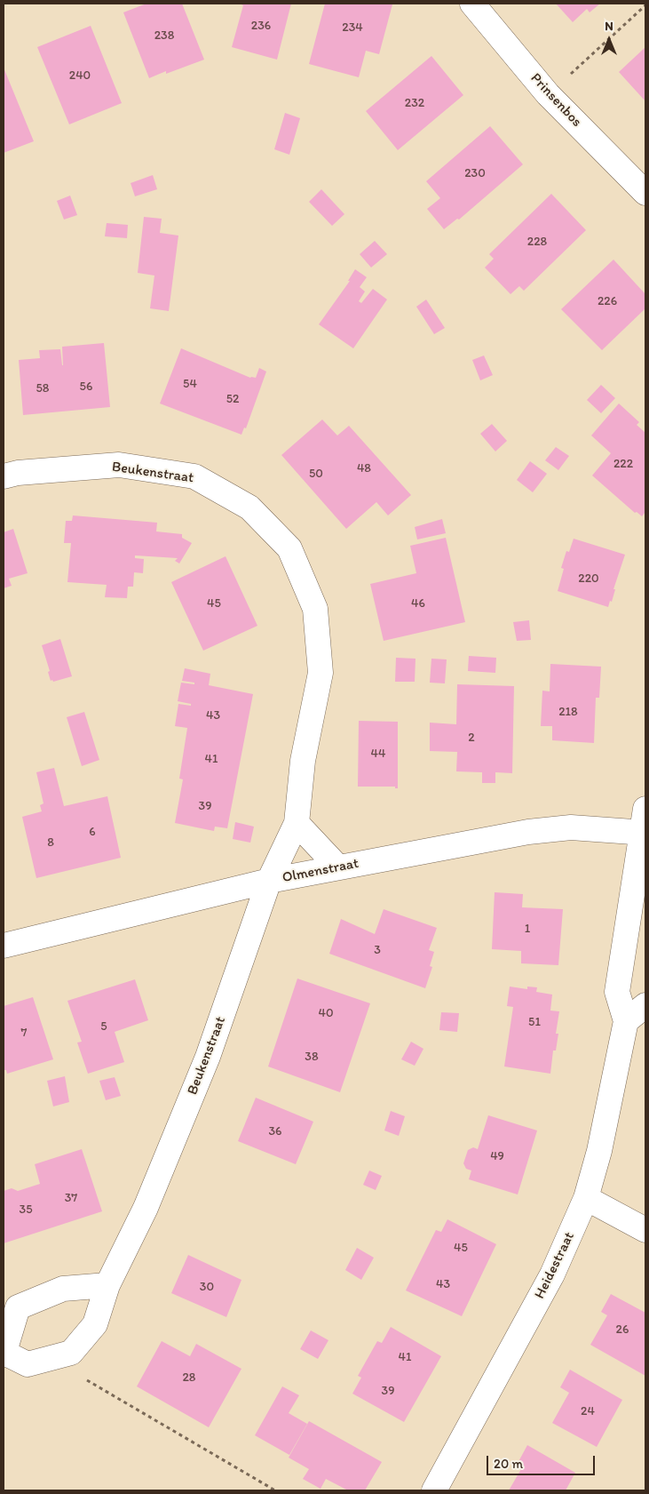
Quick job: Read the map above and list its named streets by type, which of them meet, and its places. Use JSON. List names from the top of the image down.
{
  "streets": {
    "street": [
      "Prinsenbos",
      "Beukenstraat",
      "Olmenstraat",
      "Heidestraat"
    ]
  },
  "crossings": [
    ["Beukenstraat", "Olmenstraat"],
    ["Olmenstraat", "Heidestraat"]
  ],
  "house_numbers": [
    "236",
    "234",
    "238",
    "240",
    "232",
    "230",
    "228",
    "226",
    "54",
    "56",
    "58",
    "52",
    "222",
    "48",
    "50",
    "220",
    "45",
    "46",
    "218",
    "43",
    "2",
    "44",
    "41",
    "39",
    "6",
    "8",
    "1",
    "3",
    "40",
    "51",
    "5",
    "7",
    "38",
    "36",
    "49",
    "37",
    "35",
    "45",
    "43",
    "30",
    "26",
    "41",
    "28",
    "39",
    "24"
  ],
  "scale_bar": "20 m",
  "north": "top"
}
